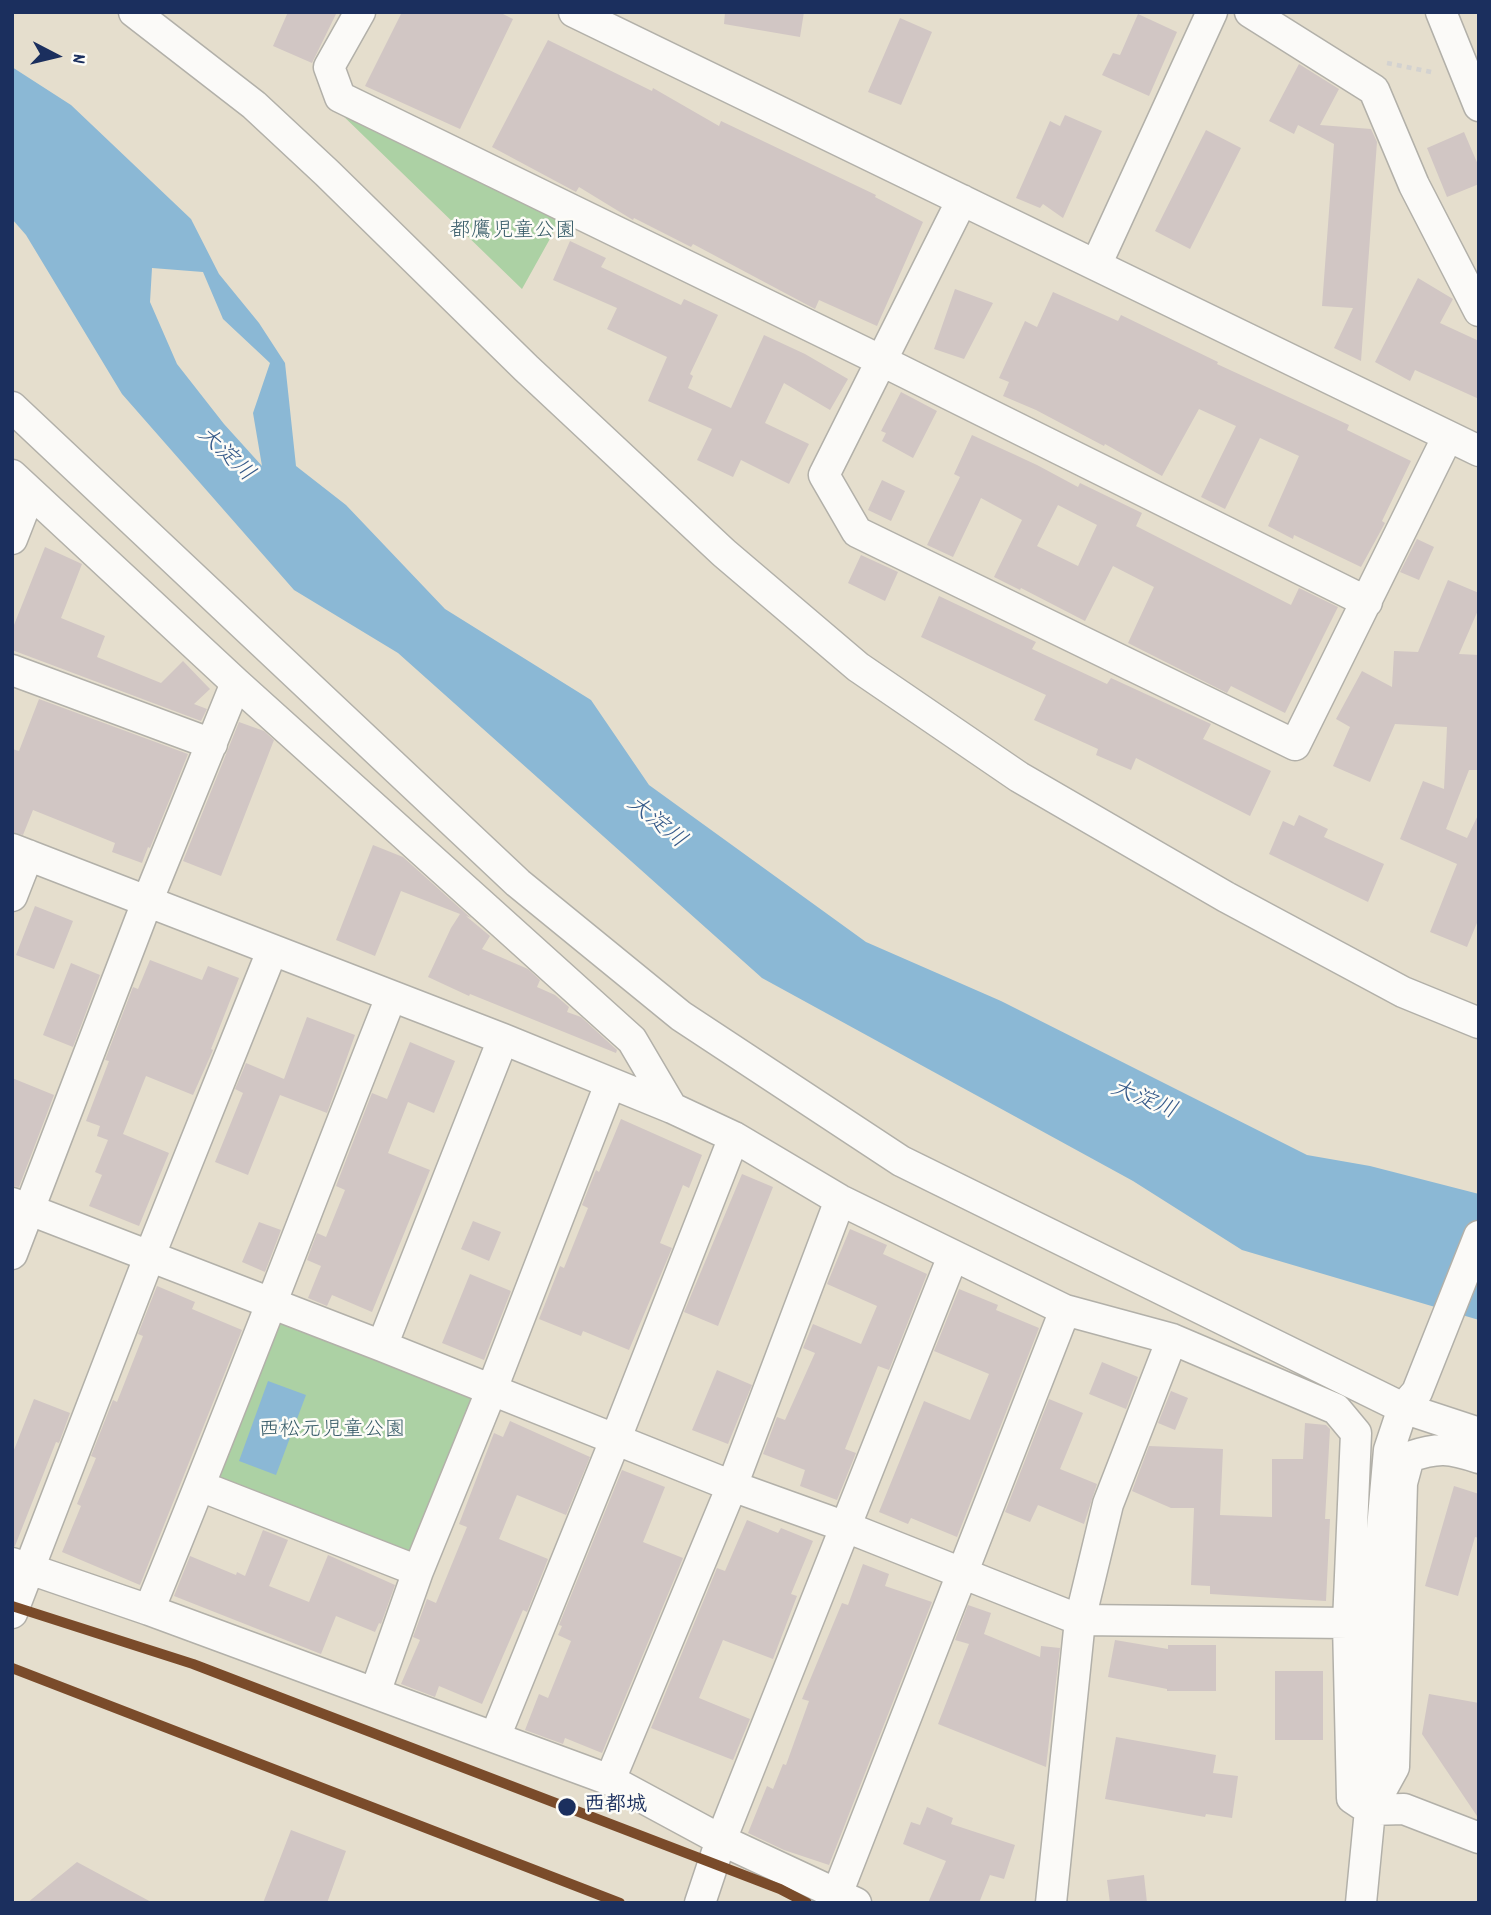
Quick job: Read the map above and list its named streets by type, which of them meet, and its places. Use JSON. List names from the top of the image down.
{
  "water": ["大淀川"],
  "parks": ["都鷹児童公園", "西松元児童公園"],
  "places": ["西都城"],
  "north": "right"
}
